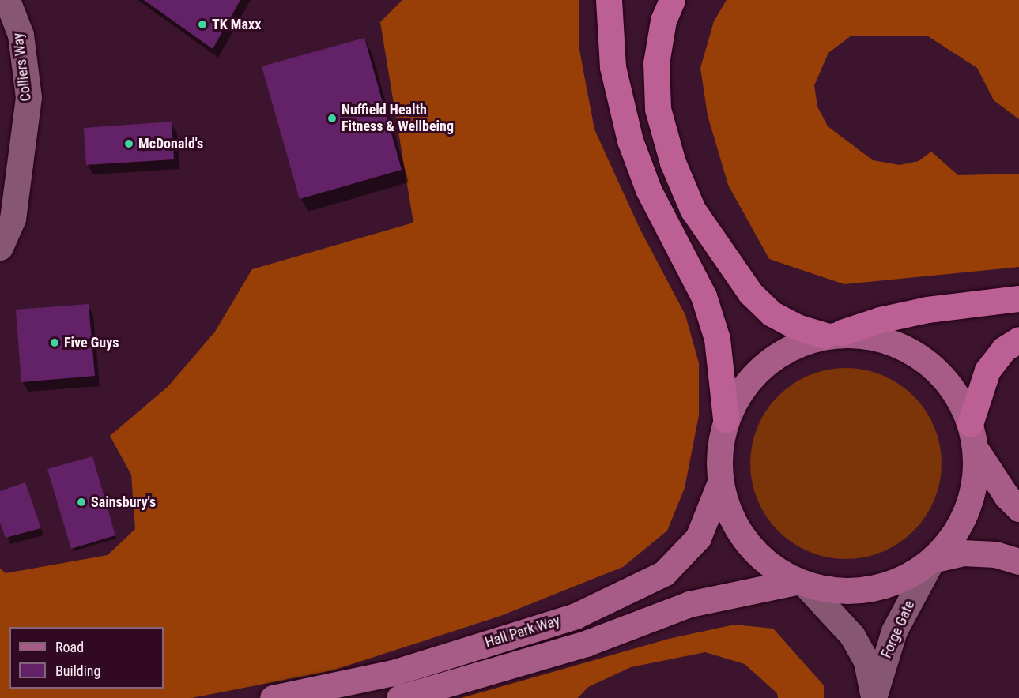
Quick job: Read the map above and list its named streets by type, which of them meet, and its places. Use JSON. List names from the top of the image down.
{
  "streets": {
    "main road": ["Hall Park Way"],
    "street": ["Colliers Way", "Forge Gate"]
  },
  "crossings": [
    ["Forge Gate", "Hall Park Way"]
  ],
  "places": [
    "TK Maxx",
    "Nuffield Health Fitness & Wellbeing",
    "McDonald's",
    "Five Guys",
    "Sainsbury's"
  ],
  "legend": ["Road", "Building"]
}
